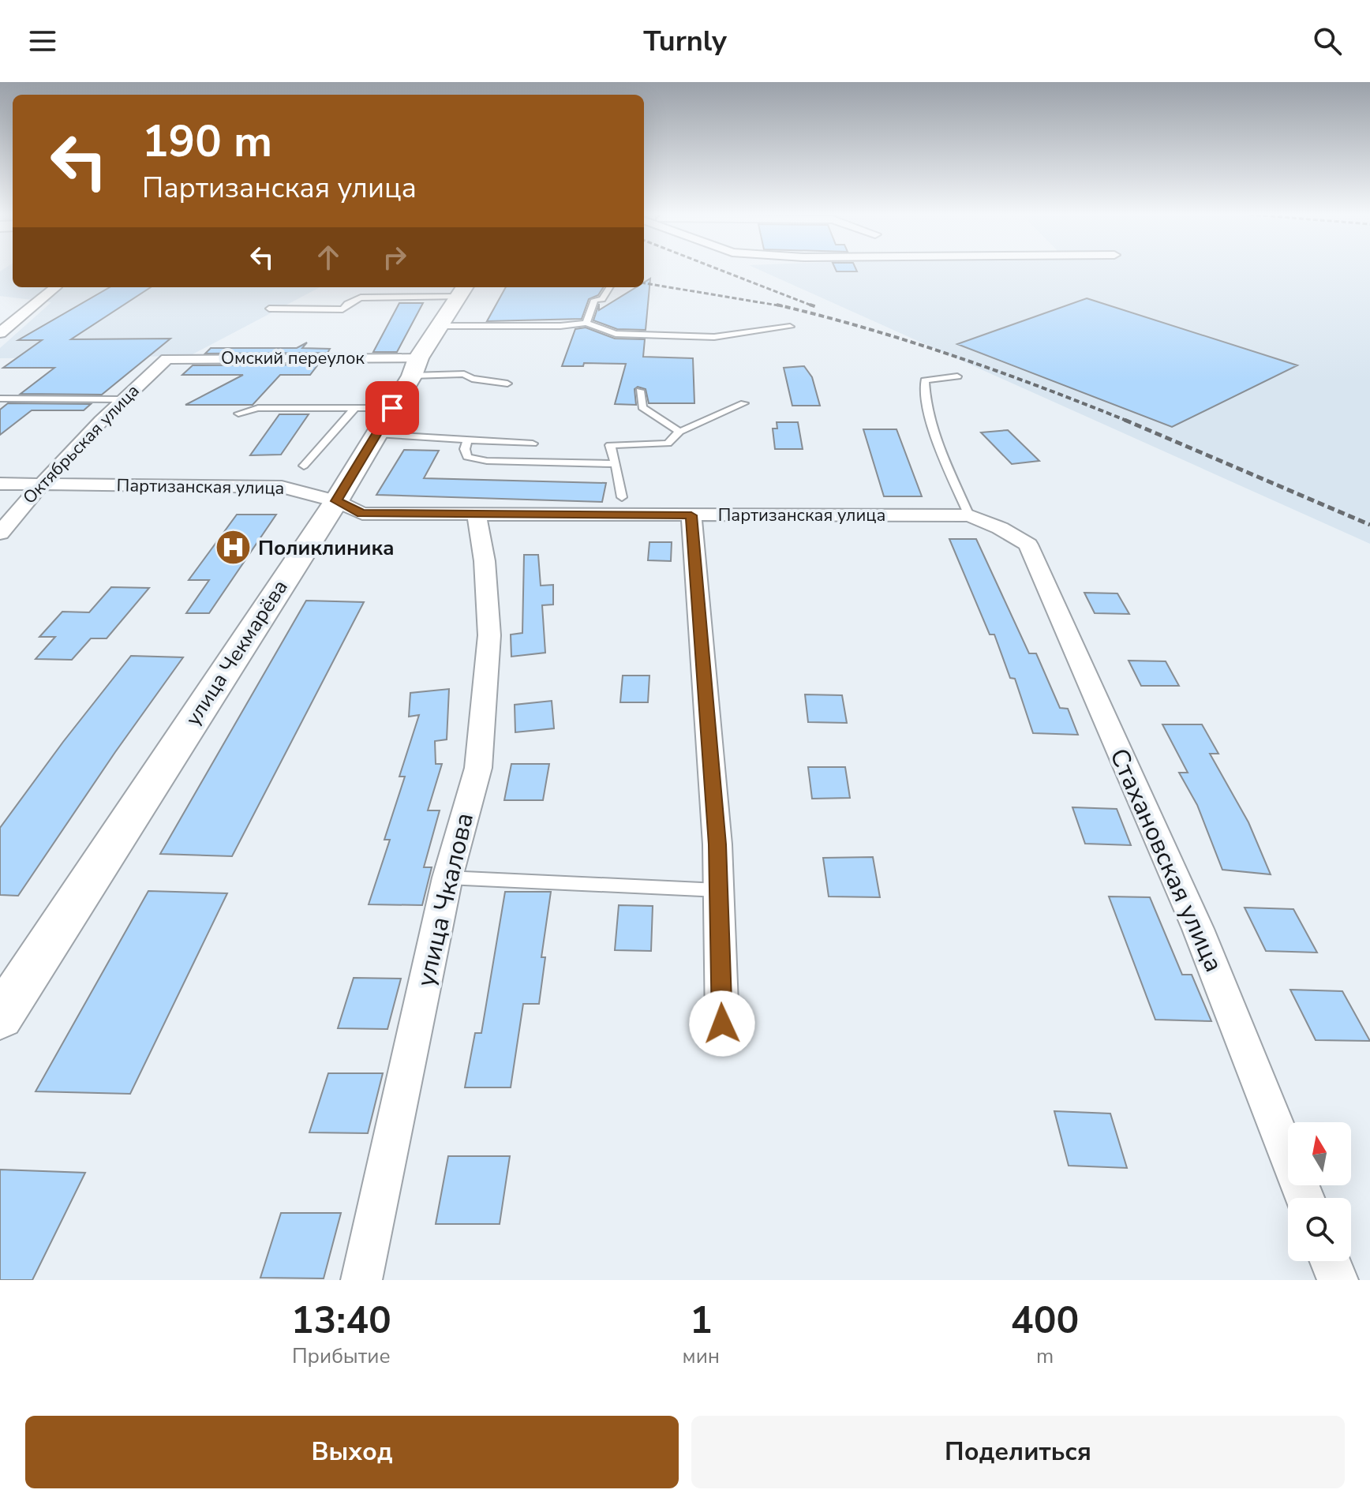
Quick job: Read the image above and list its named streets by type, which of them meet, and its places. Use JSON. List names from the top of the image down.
{
  "streets": {
    "street": [
      "Омский переулок",
      "Октябрьская улица",
      "Партизанская улица",
      "улица Чекмарёва",
      "Стахановская улица",
      "улица Чкалова"
    ]
  },
  "crossings": [
    ["Омский переулок", "Октябрьская улица"],
    ["Омский переулок", "улица Чекмарёва"],
    ["Октябрьская улица", "Партизанская улица"],
    ["Партизанская улица", "улица Чекмарёва"],
    ["Партизанская улица", "Стахановская улица"],
    ["Партизанская улица", "улица Чкалова"]
  ],
  "places": {
    "hospital": ["Поликлиника"]
  },
  "north": "top",
  "page": {
    "header": "Turnly",
    "turn": ["190 m", "Партизанская улица"],
    "eta": [
      "13:40",
      "Прибытие",
      "1",
      "мин",
      "400",
      "m"
    ],
    "buttons": ["Выход", "Поделиться"]
  }
}
